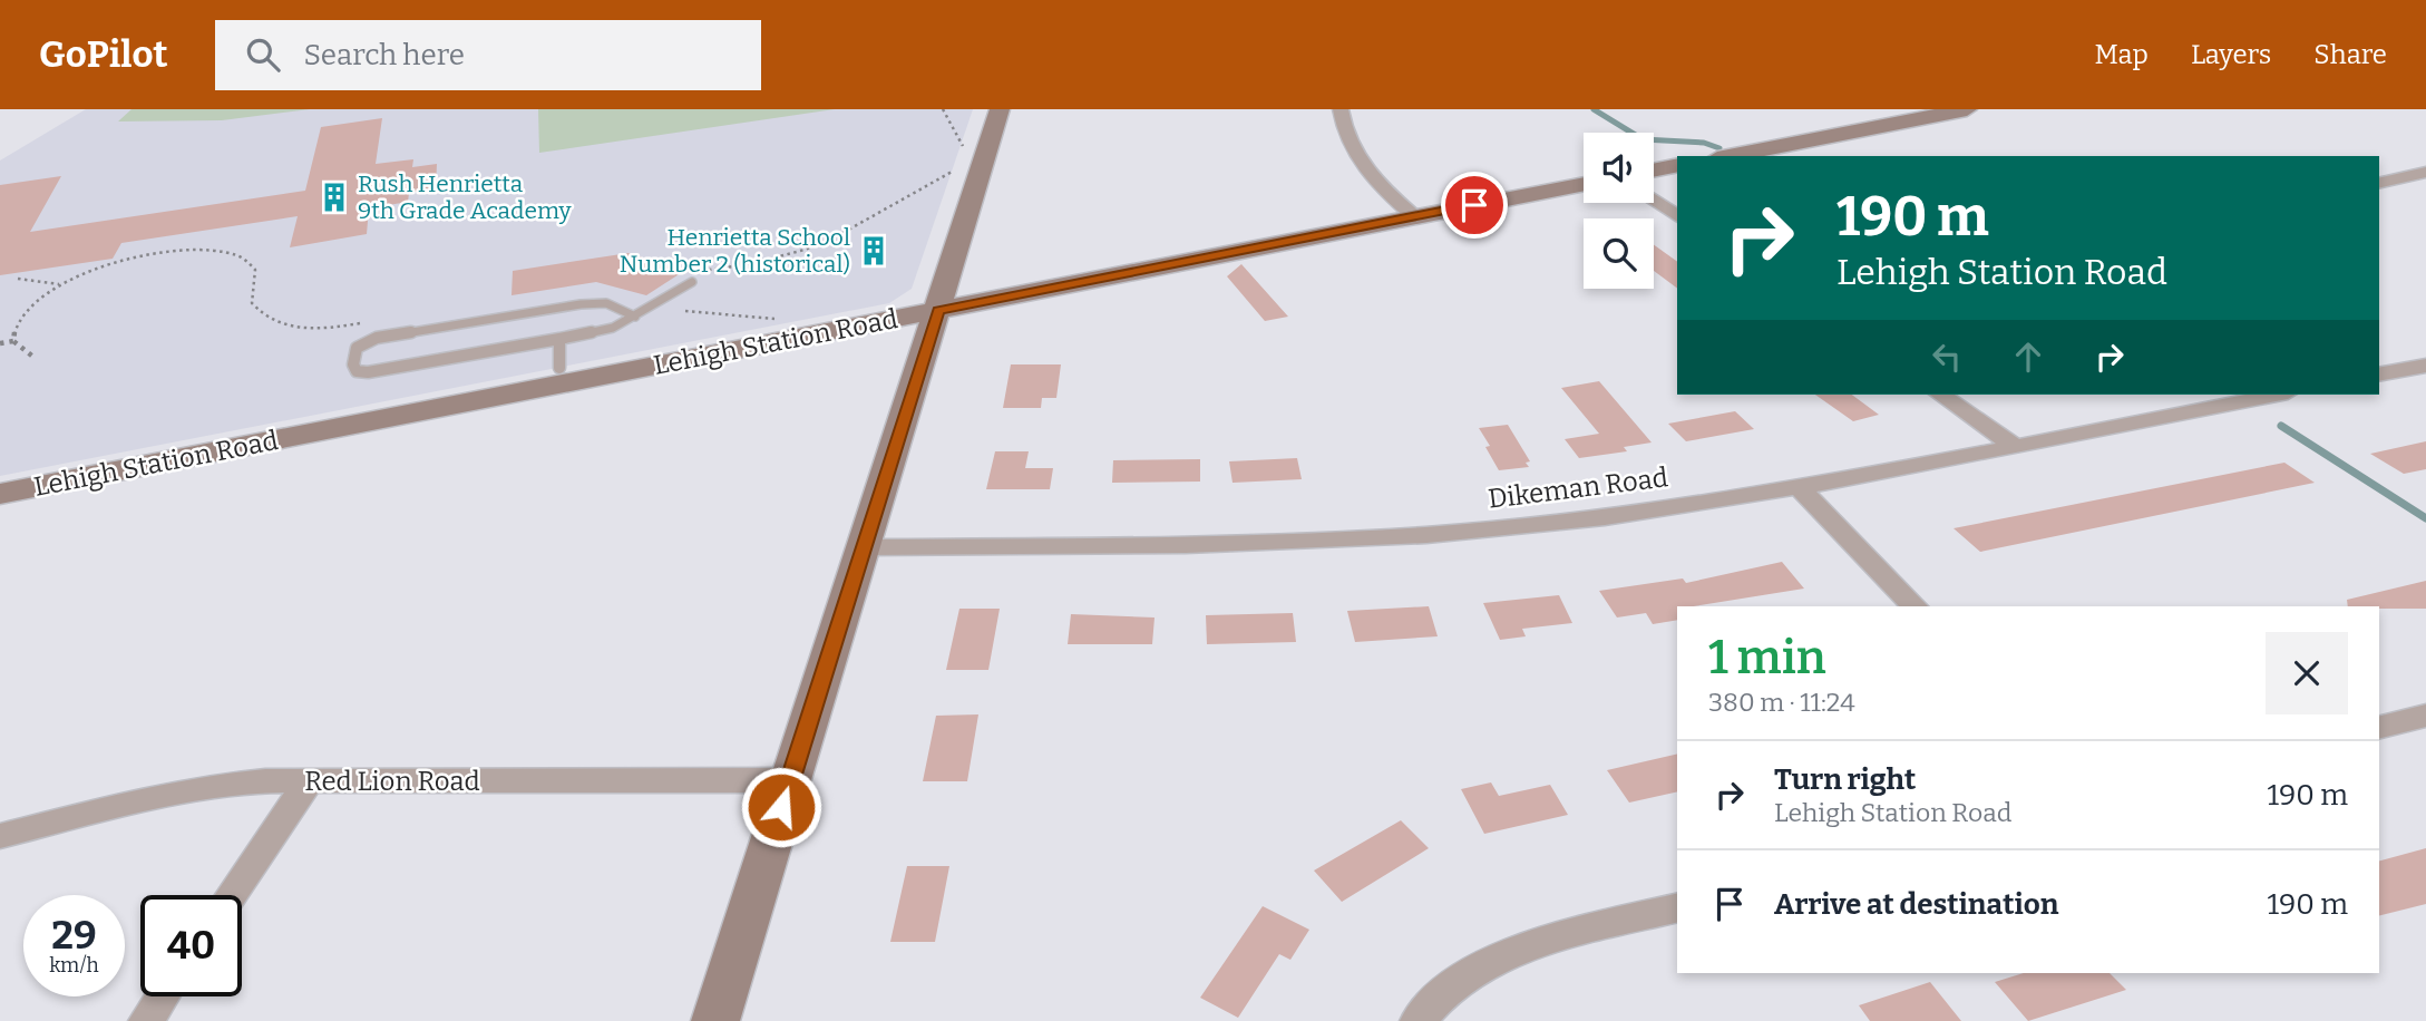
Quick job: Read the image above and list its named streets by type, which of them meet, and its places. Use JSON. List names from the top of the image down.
{
  "streets": {
    "main road": ["Lehigh Station Road"],
    "street": ["Dikeman Road", "Red Lion Road"]
  },
  "places": {
    "building": ["Rush Henrietta 9th Grade Academy", "Henrietta School Number 2 (historical)"]
  },
  "page": {
    "header": "GoPilot",
    "search": "Search here",
    "nav": ["Map", "Layers", "Share"],
    "turn": ["190 m", "Lehigh Station Road"],
    "heading": ["1 min", "380 m · 11:24"],
    "list": [
      {
        "name": "Turn right",
        "note": "Lehigh Station Road",
        "value": "190 m"
      },
      {
        "name": "Arrive at destination",
        "value": "190 m"
      }
    ],
    "speed": "29 km/h",
    "limit": "40"
  }
}
